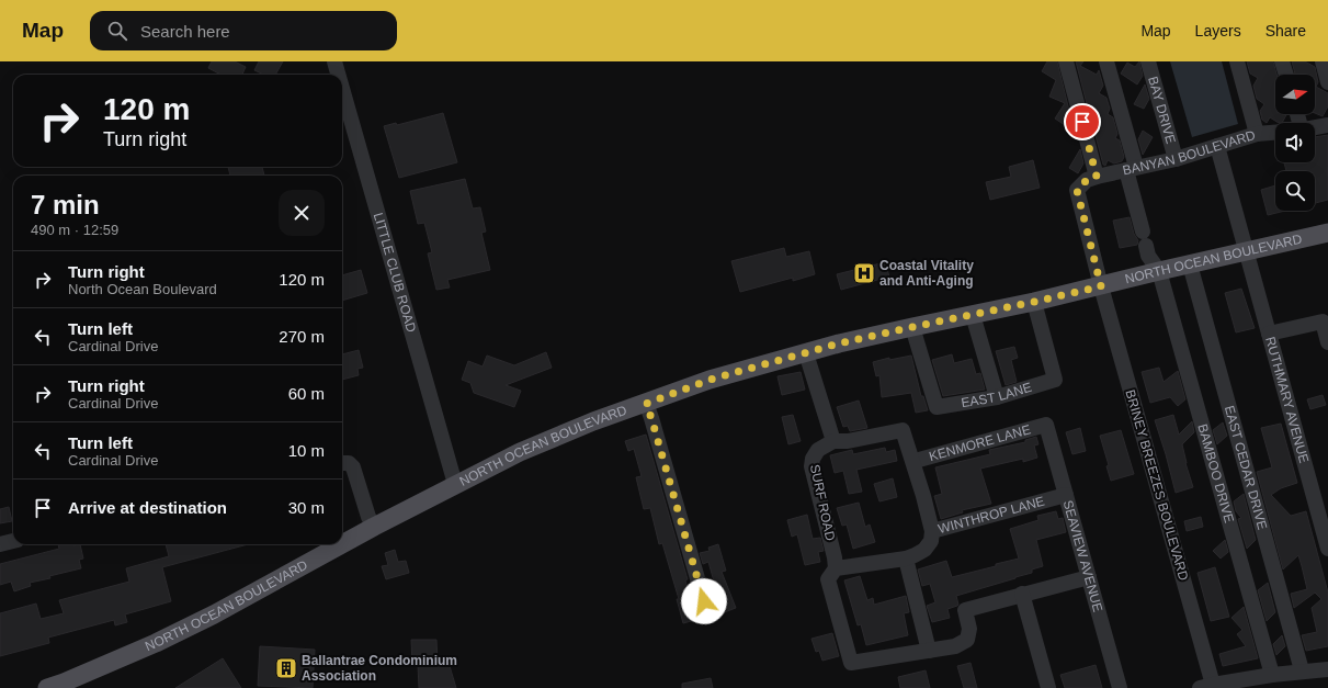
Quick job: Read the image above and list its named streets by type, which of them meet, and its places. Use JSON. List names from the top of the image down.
{
  "streets": {
    "main road": ["NORTH OCEAN BOULEVARD"],
    "street": [
      "BAY DRIVE",
      "BANYAN BOULEVARD",
      "LITTLE CLUB ROAD",
      "EAST LANE",
      "RUTHMARY AVENUE",
      "KENMORE LANE",
      "EAST CEDAR DRIVE",
      "BAMBOO DRIVE",
      "BRINEY BREEZES BOULEVARD",
      "SURF ROAD",
      "WINTHROP LANE",
      "SEAVIEW AVENUE"
    ]
  },
  "crossings": [
    ["BAY DRIVE", "BANYAN BOULEVARD"],
    ["BANYAN BOULEVARD", "NORTH OCEAN BOULEVARD"],
    ["BANYAN BOULEVARD", "RUTHMARY AVENUE"],
    ["BANYAN BOULEVARD", "BAMBOO DRIVE"],
    ["BANYAN BOULEVARD", "BRINEY BREEZES BOULEVARD"],
    ["NORTH OCEAN BOULEVARD", "LITTLE CLUB ROAD"],
    ["NORTH OCEAN BOULEVARD", "EAST LANE"],
    ["NORTH OCEAN BOULEVARD", "RUTHMARY AVENUE"],
    ["NORTH OCEAN BOULEVARD", "EAST CEDAR DRIVE"],
    ["NORTH OCEAN BOULEVARD", "BAMBOO DRIVE"],
    ["NORTH OCEAN BOULEVARD", "BRINEY BREEZES BOULEVARD"],
    ["KENMORE LANE", "SEAVIEW AVENUE"],
    ["SURF ROAD", "WINTHROP LANE"],
    ["WINTHROP LANE", "SEAVIEW AVENUE"]
  ],
  "places": {
    "hospital": ["Coastal Vitality and Anti-Aging"],
    "building": ["Ballantrae Condominium Association"]
  },
  "north": "right",
  "page": {
    "header": "Map",
    "search": "Search here",
    "nav": ["Map", "Layers", "Share"],
    "turn": ["120 m", "Turn right"],
    "heading": ["7 min", "490 m · 12:59"],
    "list": [
      {
        "name": "Turn right",
        "note": "North Ocean Boulevard",
        "value": "120 m"
      },
      {
        "name": "Turn left",
        "note": "Cardinal Drive",
        "value": "270 m"
      },
      {
        "name": "Turn right",
        "note": "Cardinal Drive",
        "value": "60 m"
      },
      {
        "name": "Turn left",
        "note": "Cardinal Drive",
        "value": "10 m"
      },
      {
        "name": "Arrive at destination",
        "value": "30 m"
      }
    ]
  }
}
